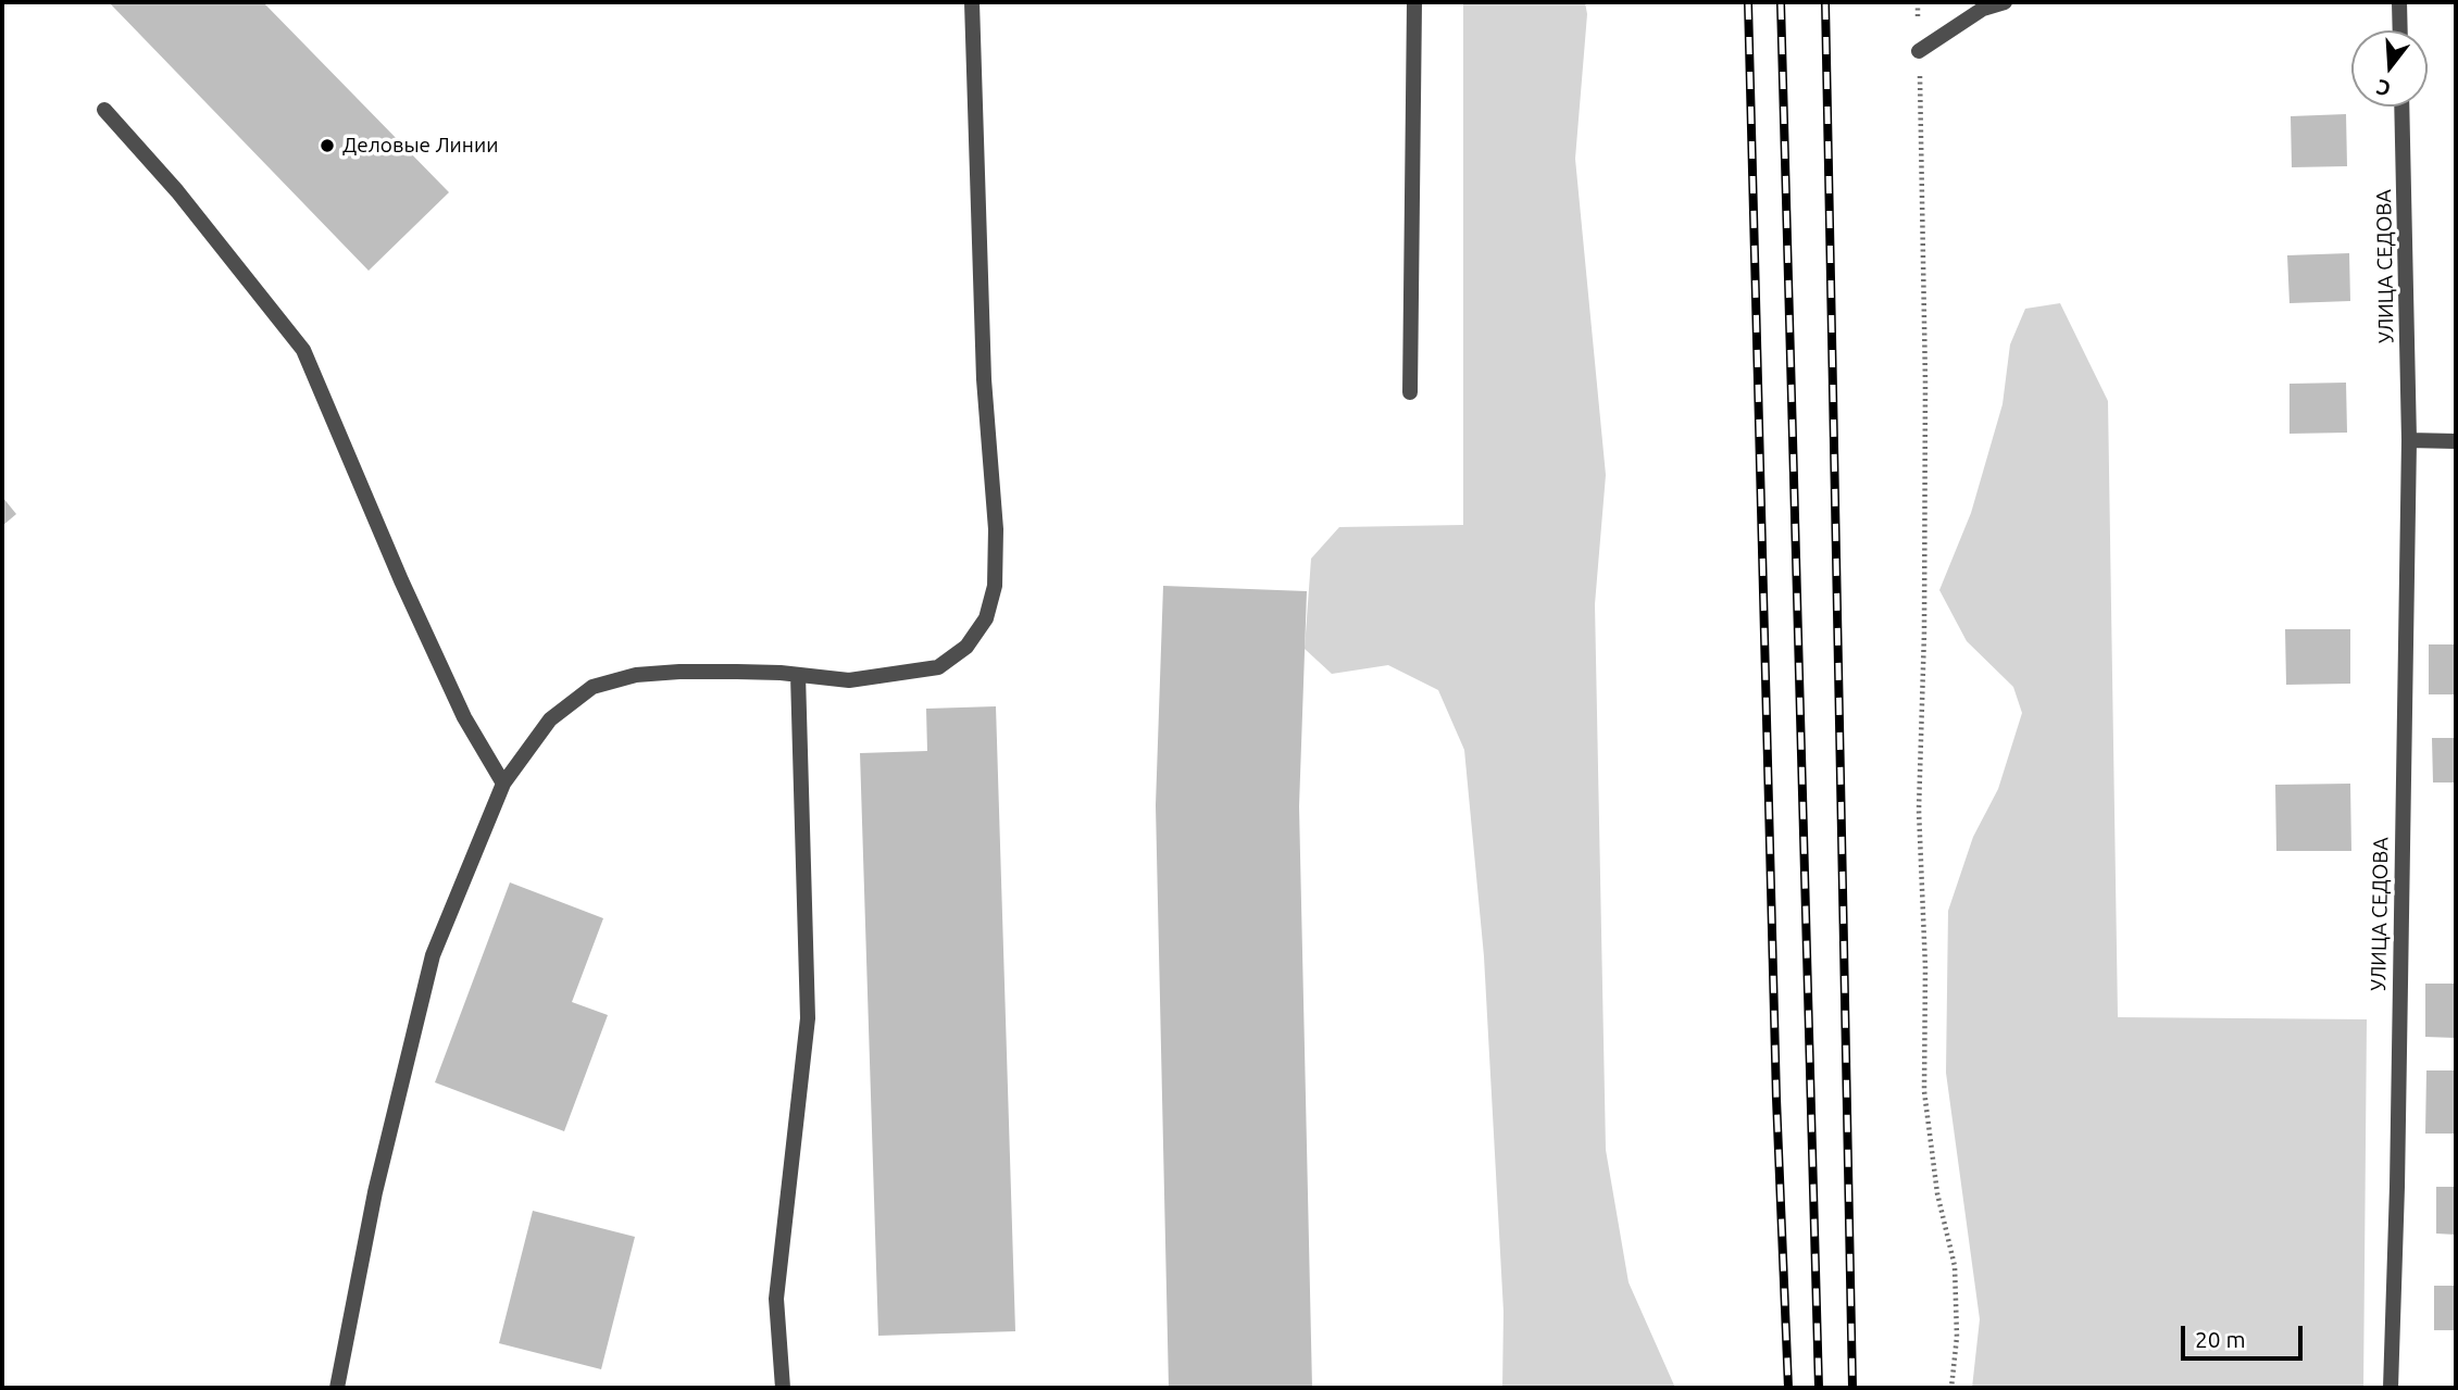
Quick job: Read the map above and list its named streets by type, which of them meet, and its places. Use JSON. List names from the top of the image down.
{
  "streets": {
    "street": ["УЛИЦА СЕДОВА"]
  },
  "places": ["Деловые Линии"],
  "scale_bar": "20 m",
  "north": "bottom"
}
